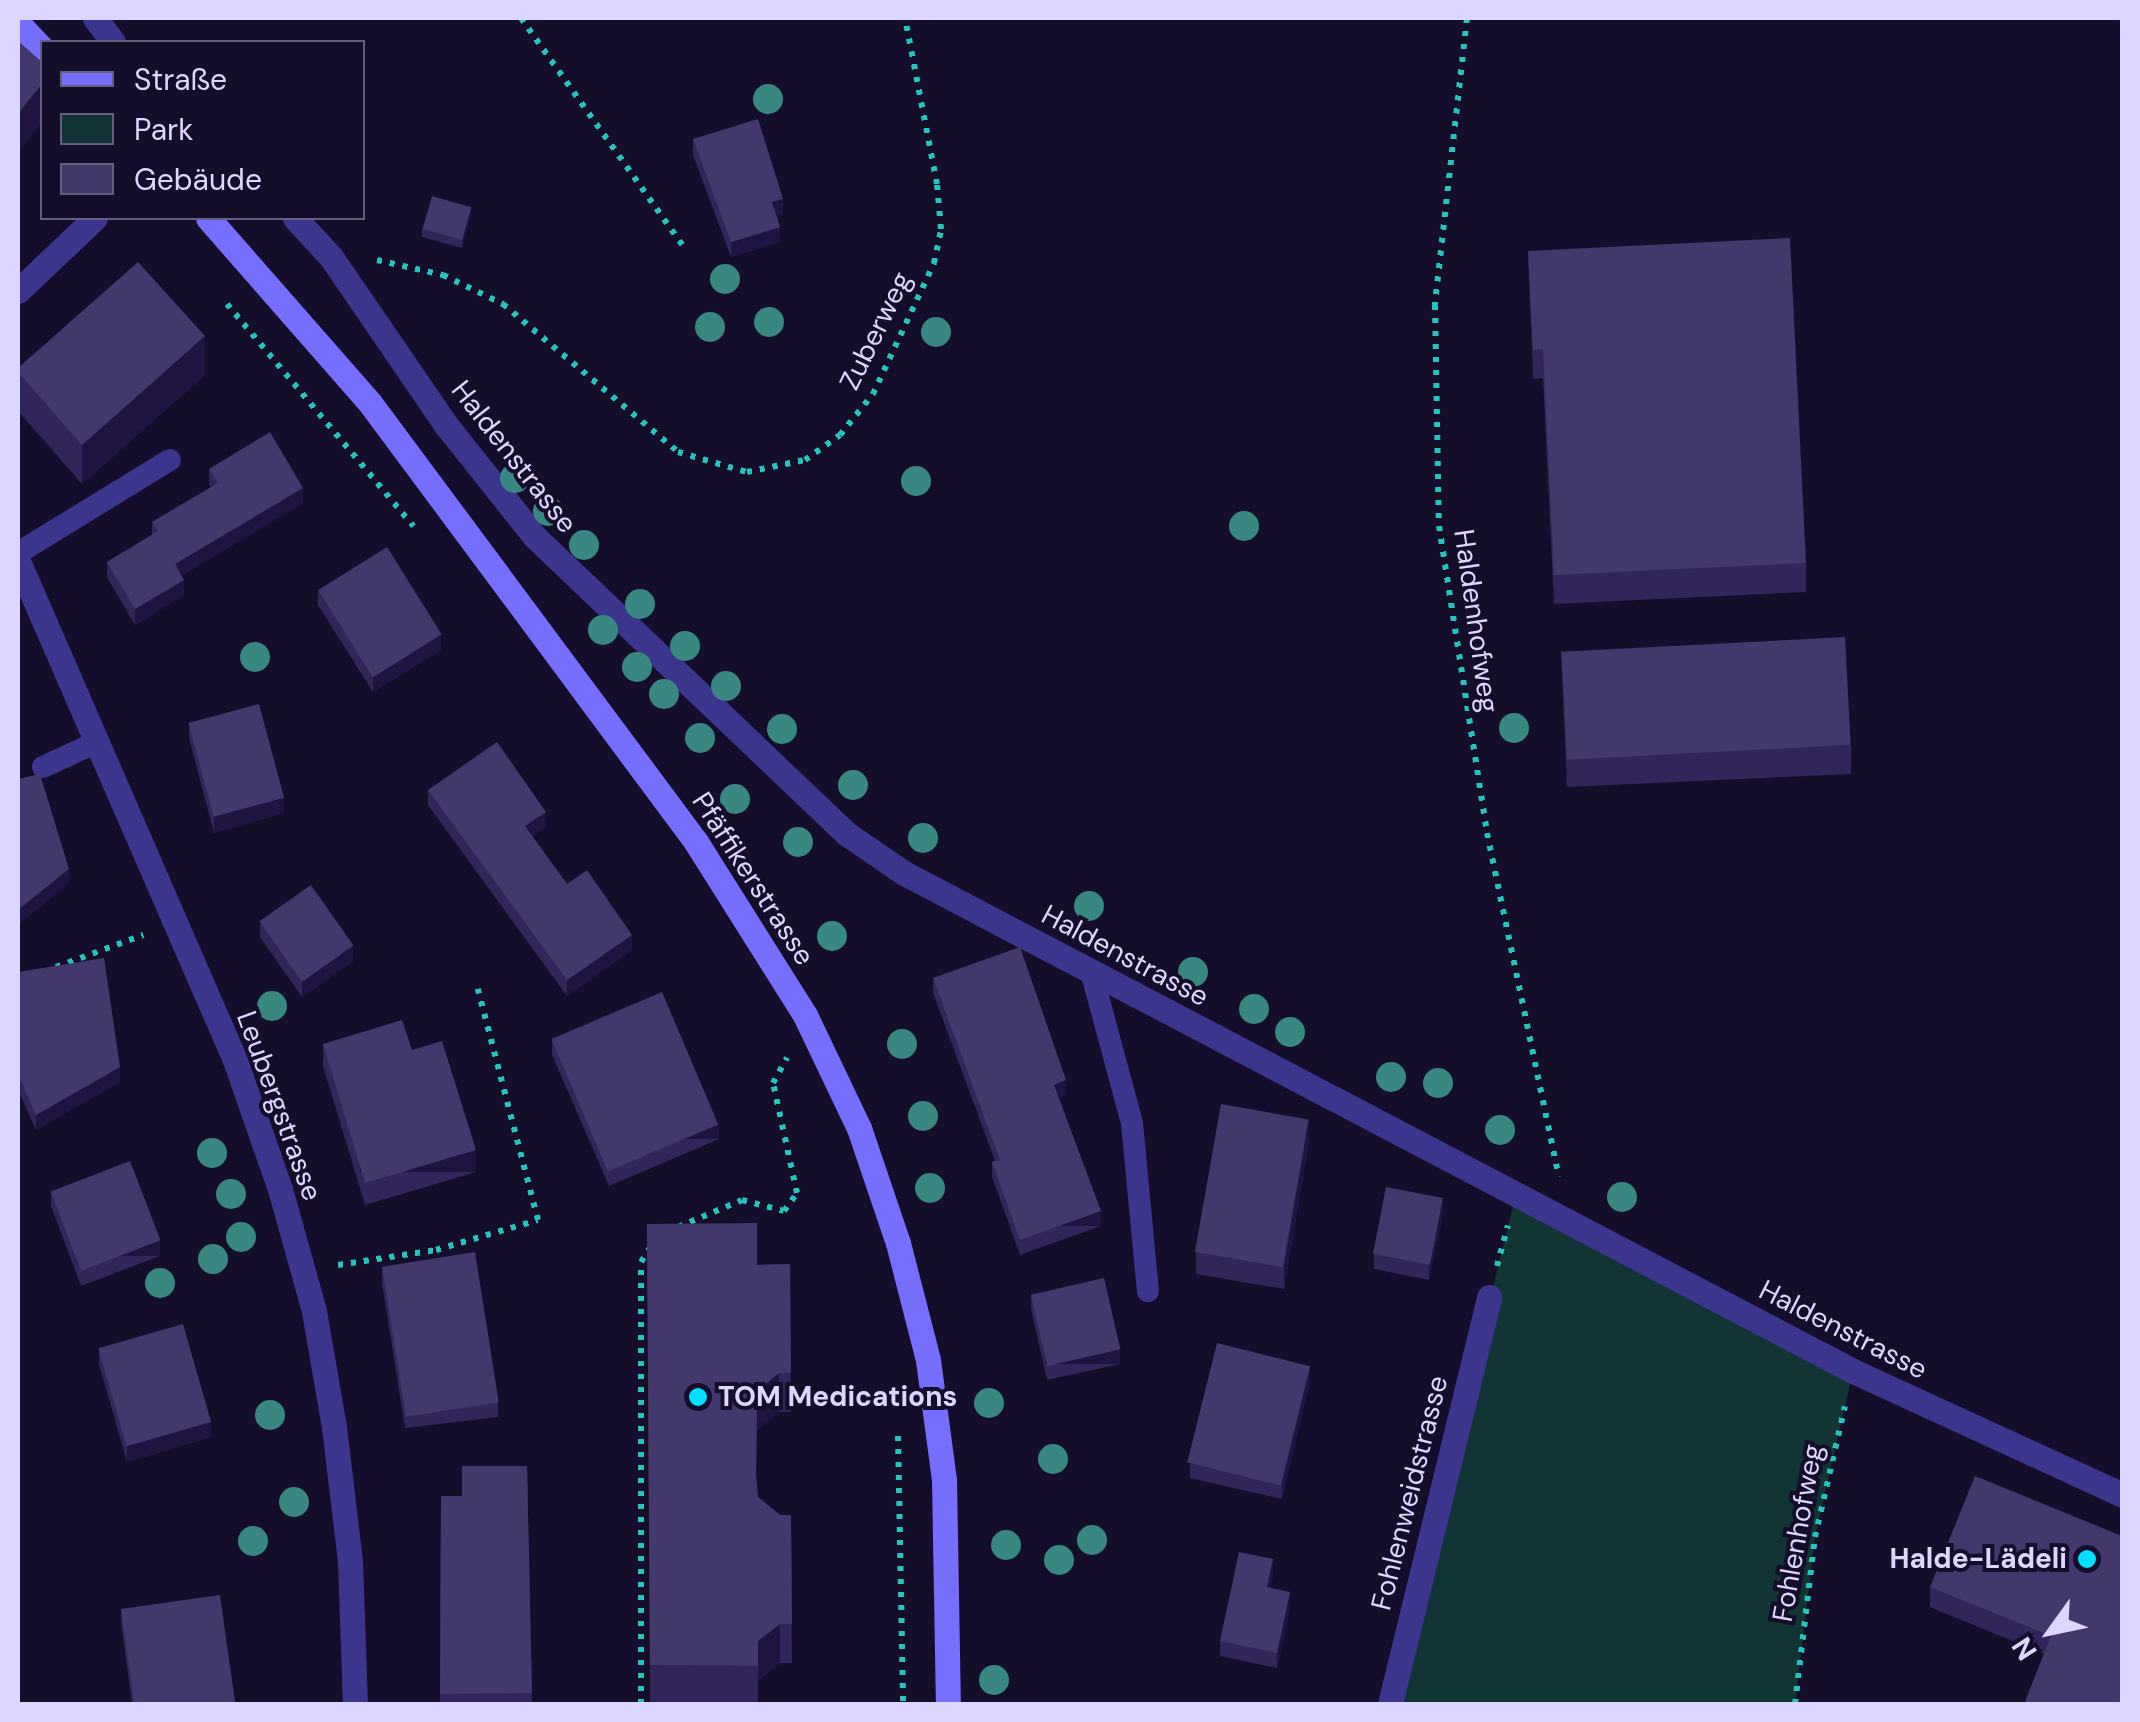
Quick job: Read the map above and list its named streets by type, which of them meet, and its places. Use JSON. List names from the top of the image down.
{
  "streets": {
    "main road": ["Pfäffikerstrasse"],
    "street": ["Haldenstrasse", "Leubergstrasse", "Fohlenweidstrasse"],
    "path": ["Zuberweg", "Haldenhofweg", "Fohlenhofweg"]
  },
  "crossings": [
    ["Zuberweg", "Haldenstrasse"],
    ["Haldenstrasse", "Haldenhofweg"],
    ["Haldenstrasse", "Fohlenhofweg"]
  ],
  "places": ["TOM Medications", "Halde-Lädeli"],
  "legend": ["Straße", "Park", "Gebäude"],
  "north": "bottom left"
}
